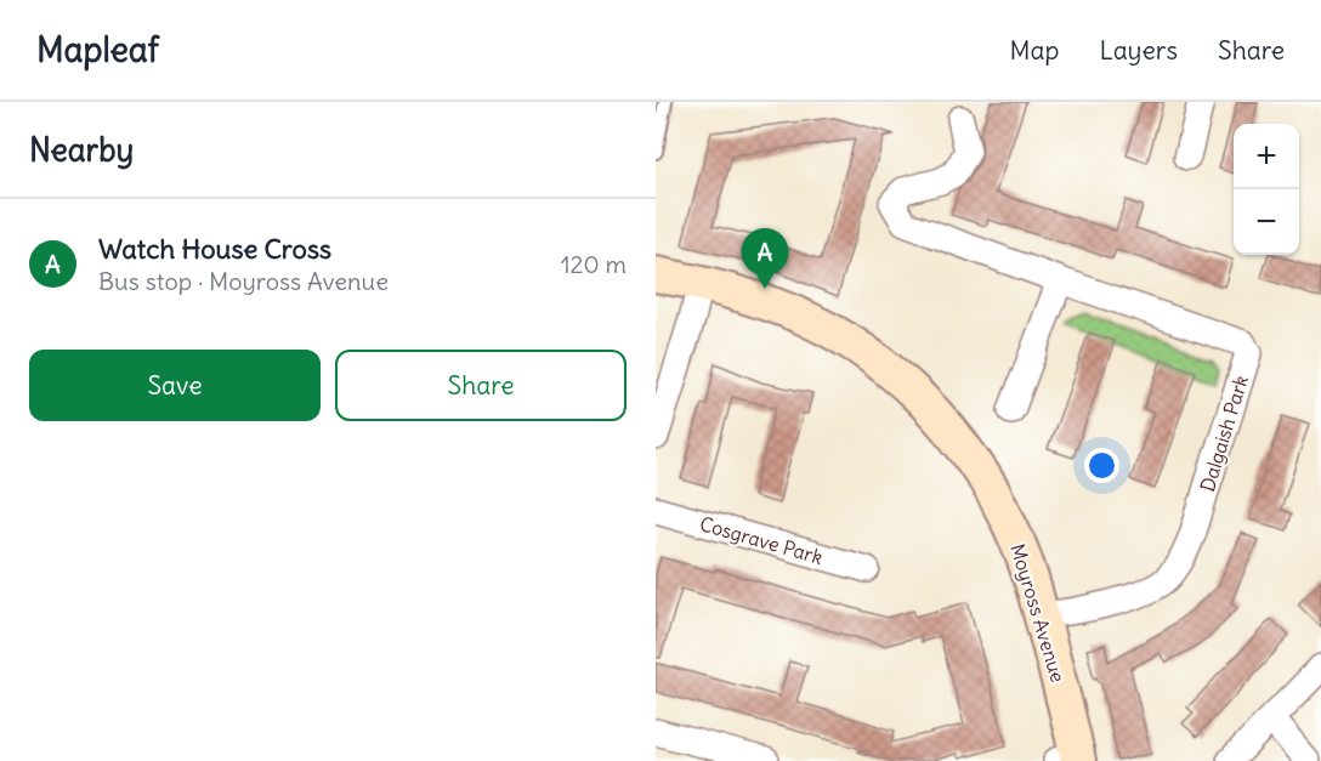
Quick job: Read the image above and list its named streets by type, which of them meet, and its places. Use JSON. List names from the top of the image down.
{
  "streets": {
    "street": ["Dalgaish Park", "Cosgrave Park", "Moyross Avenue"]
  },
  "crossings": [
    ["Dalgaish Park", "Moyross Avenue"]
  ],
  "page": {
    "header": "Mapleaf",
    "nav": ["Map", "Layers", "Share"],
    "heading": "Nearby",
    "map_buttons": ["+", "−"],
    "list": [
      {
        "mark": "A",
        "name": "Watch House Cross",
        "note": "Bus stop · Moyross Avenue",
        "value": "120 m"
      }
    ],
    "pins": "A",
    "buttons": ["Save", "Share"]
  }
}
